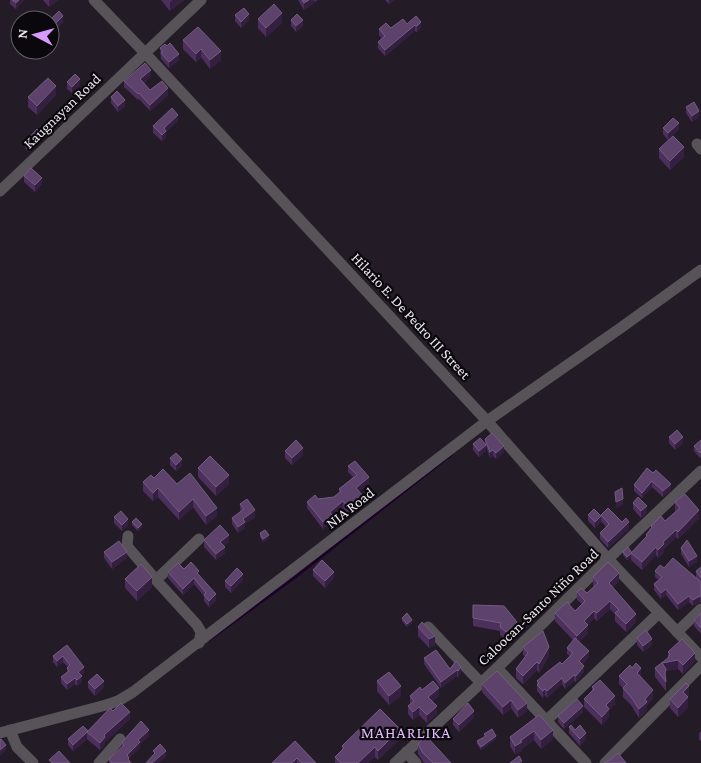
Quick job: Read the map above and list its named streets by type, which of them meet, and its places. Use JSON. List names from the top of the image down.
{
  "streets": {
    "street": [
      "Kaugnayan Road",
      "Hilario E. De Pedro III Street",
      "NIA Road",
      "Caloocan-Santo Niño Road"
    ]
  },
  "crossings": [
    ["Kaugnayan Road", "Hilario E. De Pedro III Street"],
    ["Hilario E. De Pedro III Street", "NIA Road"],
    ["Hilario E. De Pedro III Street", "Caloocan-Santo Niño Road"]
  ],
  "districts": ["MAHARLIKA"],
  "north": "left"
}
